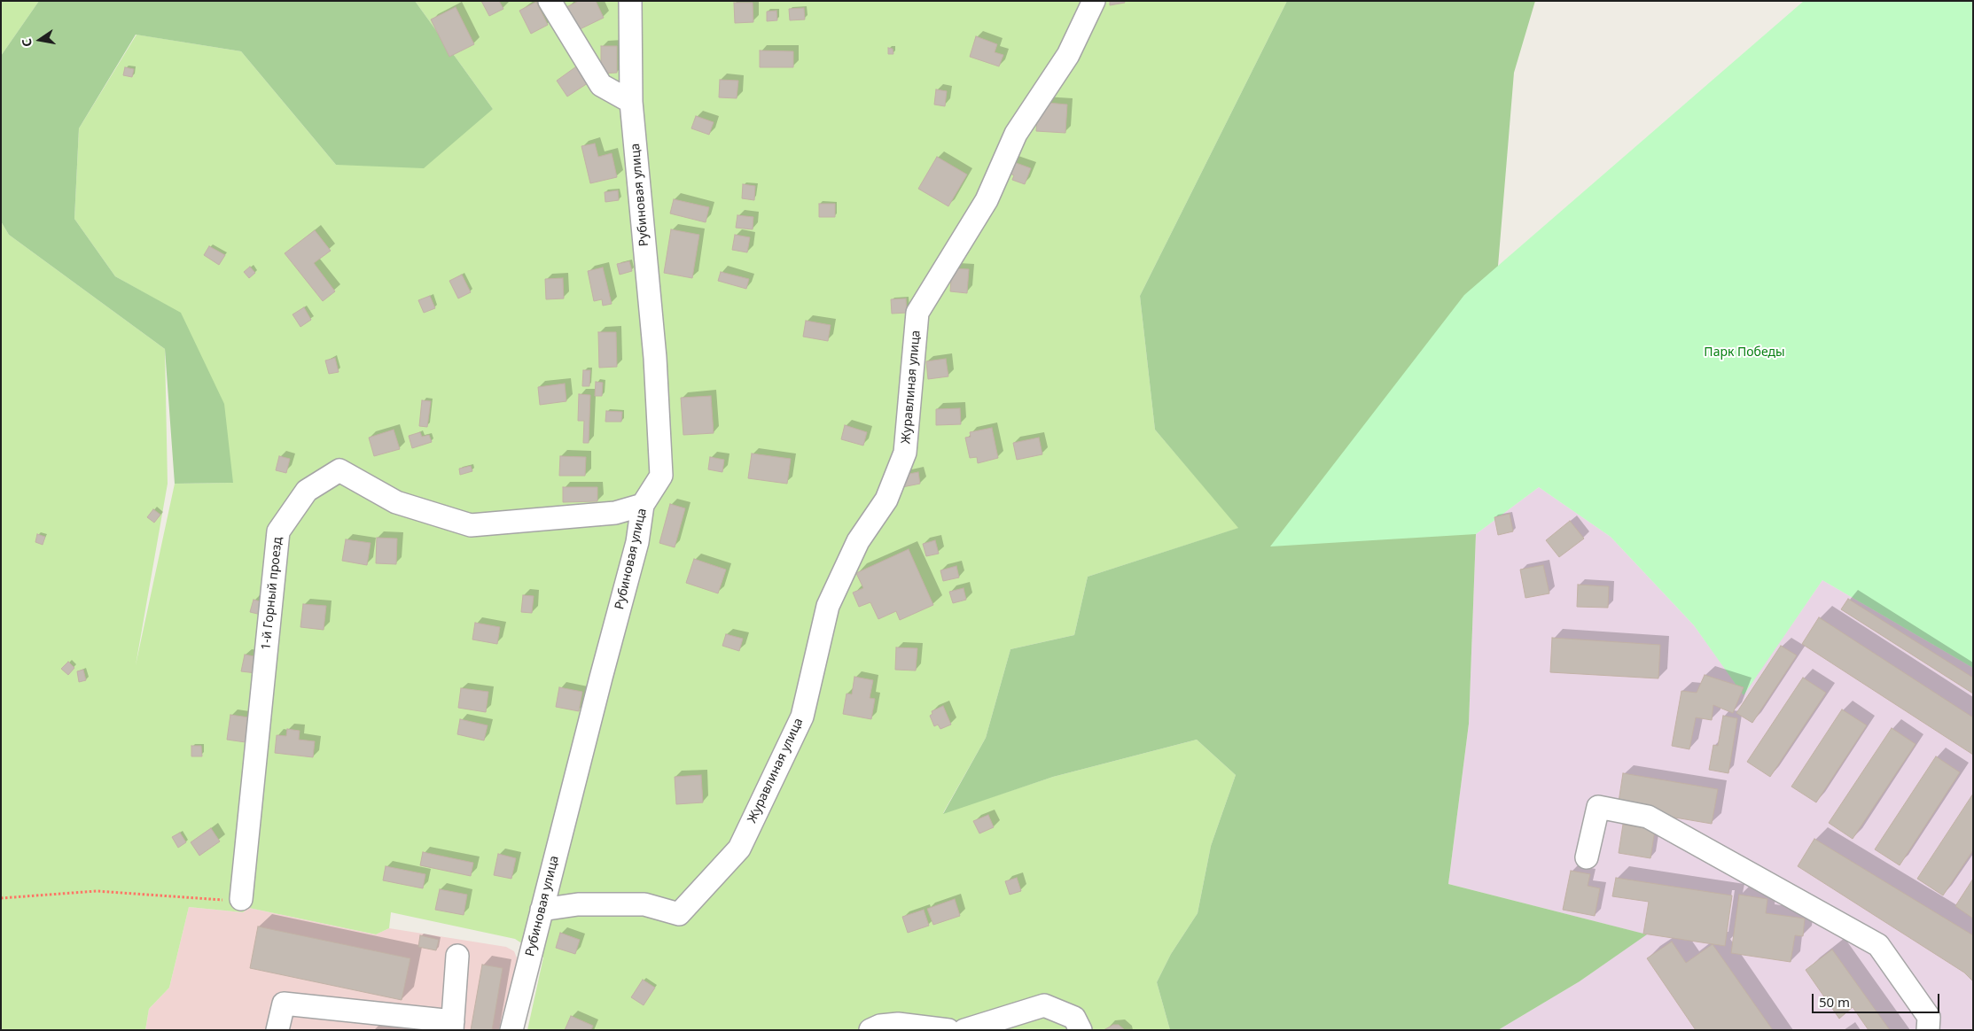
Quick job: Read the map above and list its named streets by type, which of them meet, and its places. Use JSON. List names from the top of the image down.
{
  "streets": {
    "street": ["Рубиновая улица", "Журавлиная улица", "1-й Горный проезд"]
  },
  "crossings": [
    ["Рубиновая улица", "Журавлиная улица"],
    ["Рубиновая улица", "1-й Горный проезд"]
  ],
  "parks": ["Парк Победы"],
  "scale_bar": "50 m",
  "north": "left"
}
